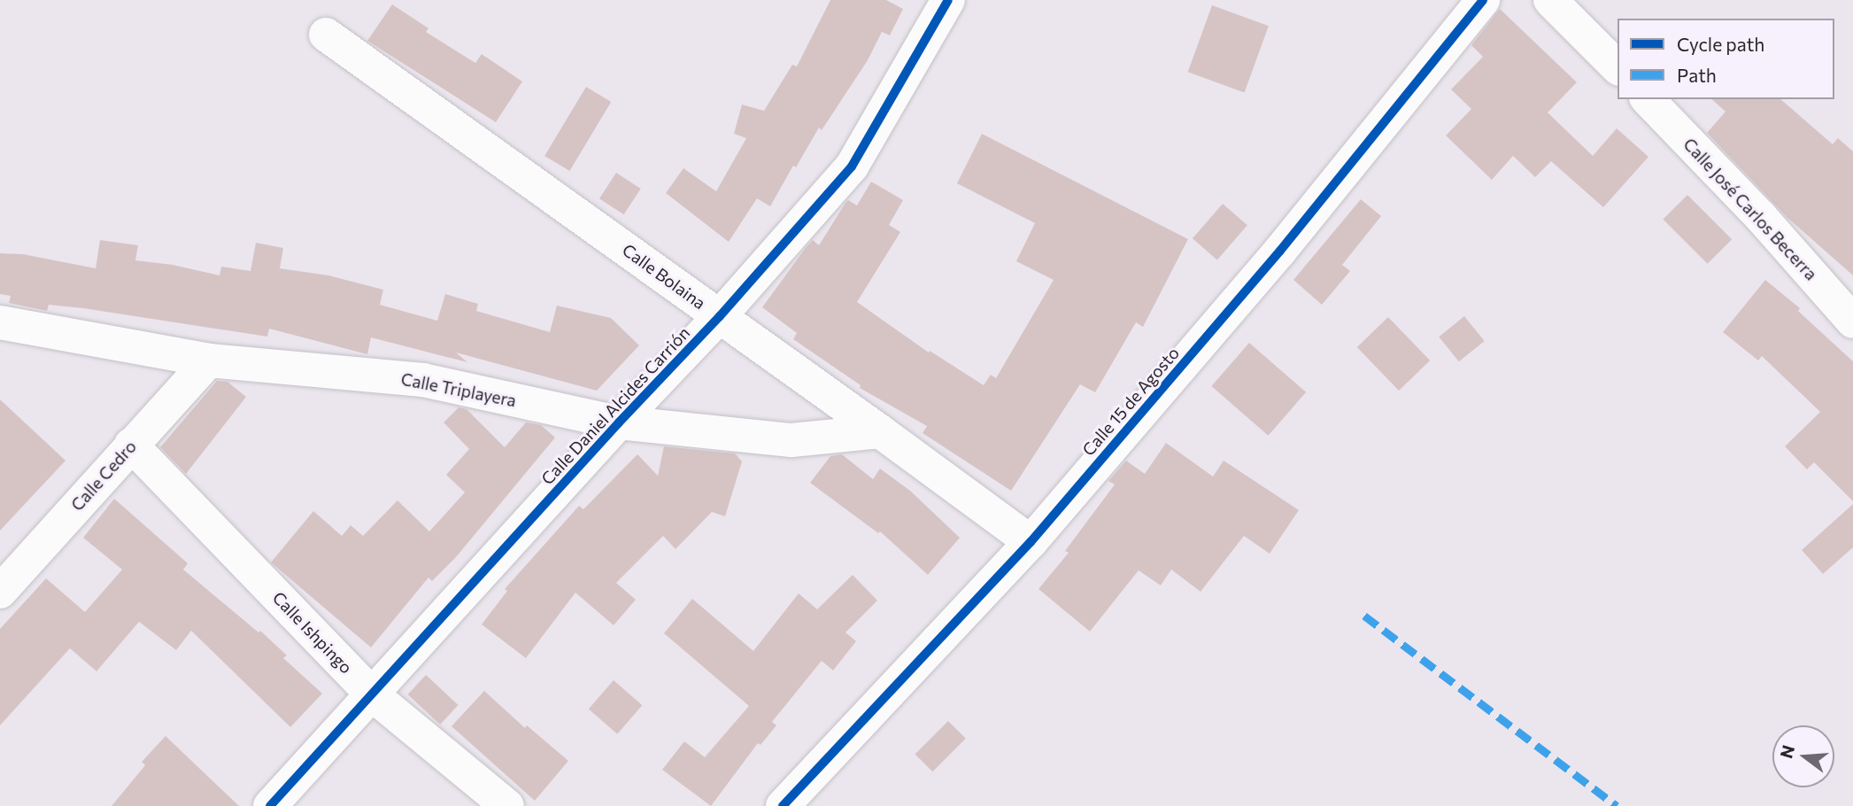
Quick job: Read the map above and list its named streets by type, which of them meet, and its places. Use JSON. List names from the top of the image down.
{
  "streets": {
    "street": [
      "Calle José Carlos Becerra",
      "Calle Bolaina",
      "Calle Triplayera",
      "Calle 15 de Agosto",
      "Calle Daniel Alcides Carrión",
      "Calle Cedro",
      "Calle Ishpingo"
    ]
  },
  "crossings": [
    ["Calle Bolaina", "Calle Triplayera"],
    ["Calle Bolaina", "Calle 15 de Agosto"],
    ["Calle Bolaina", "Calle Daniel Alcides Carrión"],
    ["Calle Triplayera", "Calle Daniel Alcides Carrión"],
    ["Calle Triplayera", "Calle Cedro"],
    ["Calle Daniel Alcides Carrión", "Calle Ishpingo"],
    ["Calle Cedro", "Calle Ishpingo"]
  ],
  "legend": ["Cycle path", "Path"],
  "north": "left"
}
